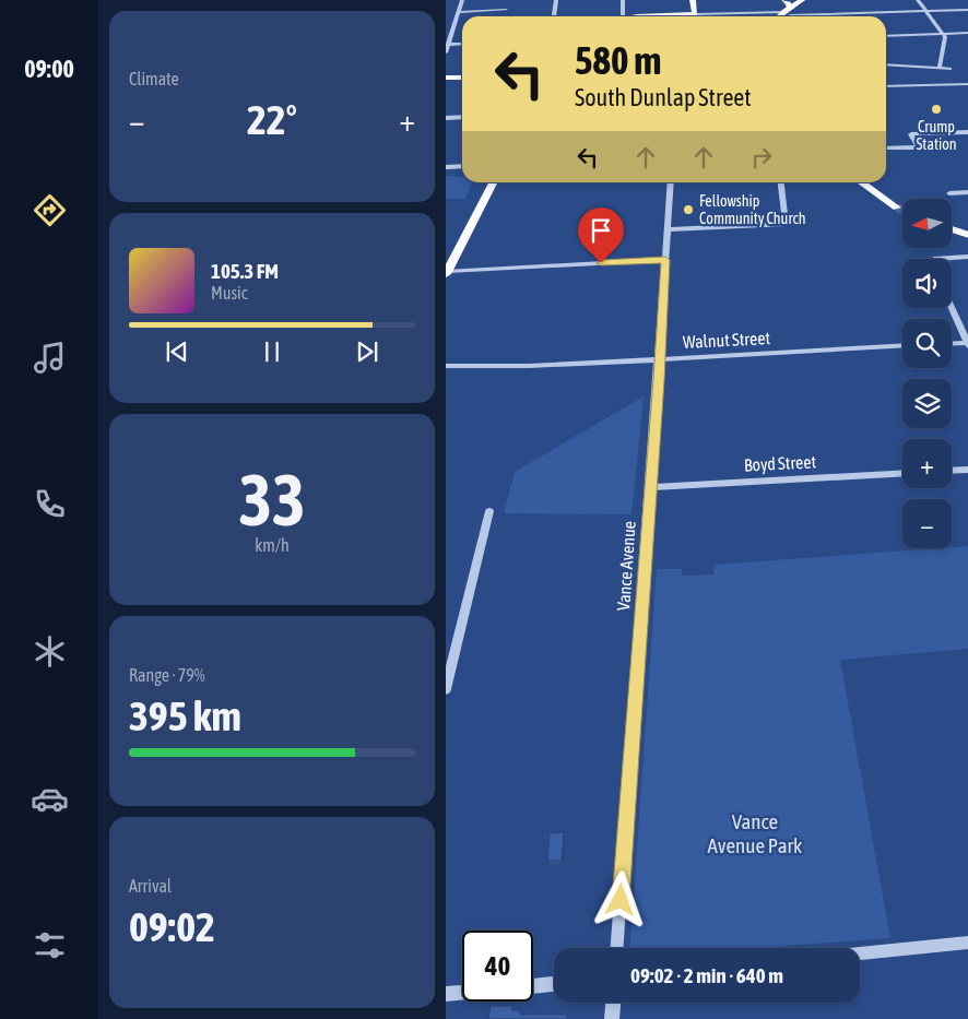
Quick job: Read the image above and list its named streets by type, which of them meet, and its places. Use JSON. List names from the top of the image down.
{
  "streets": {
    "street": ["Walnut Street", "Boyd Street", "Vance Avenue"]
  },
  "crossings": [
    ["Walnut Street", "Vance Avenue"],
    ["Boyd Street", "Vance Avenue"]
  ],
  "parks": ["Vance Avenue Park"],
  "places": ["Crump Station", "Fellowship Community Church"],
  "north": "left",
  "page": {
    "tabs": "09:00",
    "tile": [
      "Climate",
      ["33", "km/h"],
      ["Range · 79%", "395 km"],
      ["Arrival", "09:02"]
    ],
    "turn": ["580 m", "South Dunlap Street"],
    "heat": ["−", "22°", "+"],
    "map_buttons": ["+", "−"],
    "song": ["105.3 FM", "Music"],
    "limit": "40",
    "trip": "09:02 · 2 min · 640 m"
  }
}
